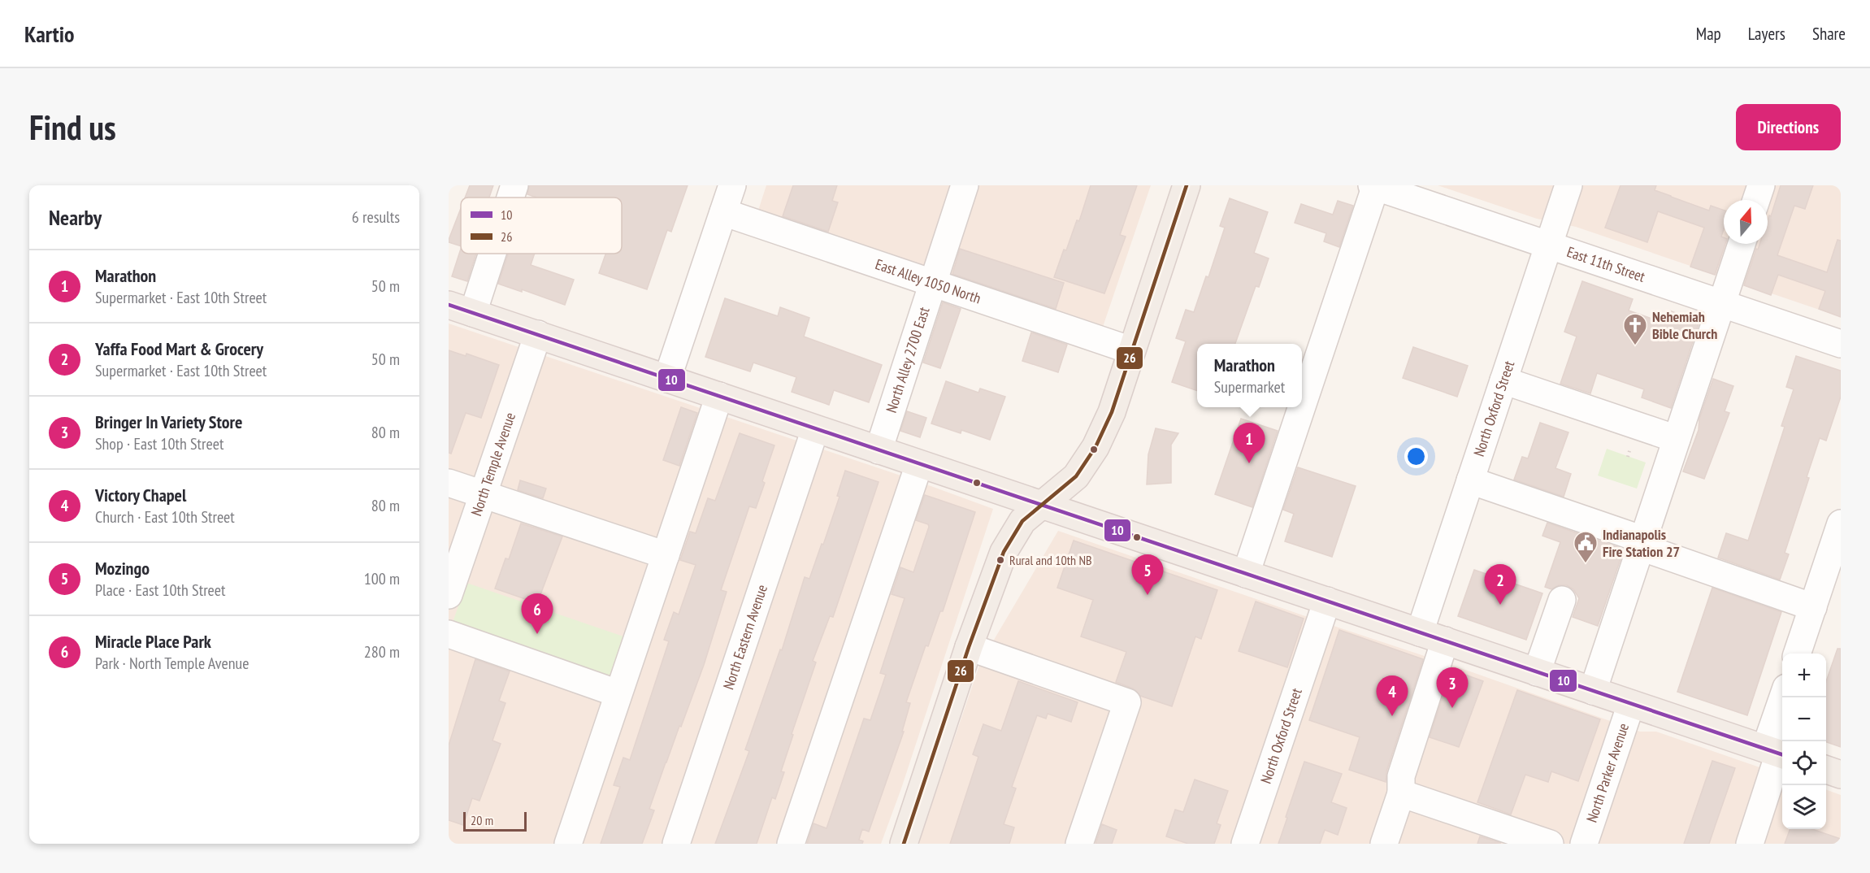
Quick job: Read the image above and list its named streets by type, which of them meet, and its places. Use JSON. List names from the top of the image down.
{
  "streets": {
    "street": [
      "East 11th Street",
      "East Alley 1050 North",
      "North Alley 2700 East",
      "North Oxford Street",
      "North Temple Avenue",
      "North Eastern Avenue",
      "North Parker Avenue"
    ]
  },
  "crossings": [
    ["East 11th Street", "North Oxford Street"],
    ["East Alley 1050 North", "North Alley 2700 East"]
  ],
  "places": {
    "church": ["Nehemiah Bible Church"],
    "other": ["Rural and 10th NB"],
    "public building": ["Indianapolis Fire Station 27"]
  },
  "lines": ["transit line 26", "transit line 10"],
  "legend": ["10", "26"],
  "scale_bar": "20 m",
  "north": "top",
  "page": {
    "header": "Kartio",
    "nav": ["Map", "Layers", "Share"],
    "buttons": "Directions",
    "title": "Find us",
    "heading": ["Nearby", "6 results"],
    "list": [
      {
        "mark": "1",
        "name": "Marathon",
        "note": "Supermarket · East 10th Street",
        "value": "50 m"
      },
      {
        "mark": "2",
        "name": "Yaffa Food Mart & Grocery",
        "note": "Supermarket · East 10th Street",
        "value": "50 m"
      },
      {
        "mark": "3",
        "name": "Bringer In Variety Store",
        "note": "Shop · East 10th Street",
        "value": "80 m"
      },
      {
        "mark": "4",
        "name": "Victory Chapel",
        "note": "Church · East 10th Street",
        "value": "80 m"
      },
      {
        "mark": "5",
        "name": "Mozingo",
        "note": "Place · East 10th Street",
        "value": "100 m"
      },
      {
        "mark": "6",
        "name": "Miracle Place Park",
        "note": "Park · North Temple Avenue",
        "value": "280 m"
      }
    ],
    "popup": ["Marathon", "Supermarket"],
    "pins": [
      "1",
      "5",
      "2",
      "6",
      "3",
      "4"
    ],
    "map_buttons": ["+", "−"],
    "scale": "20 m"
  }
}
